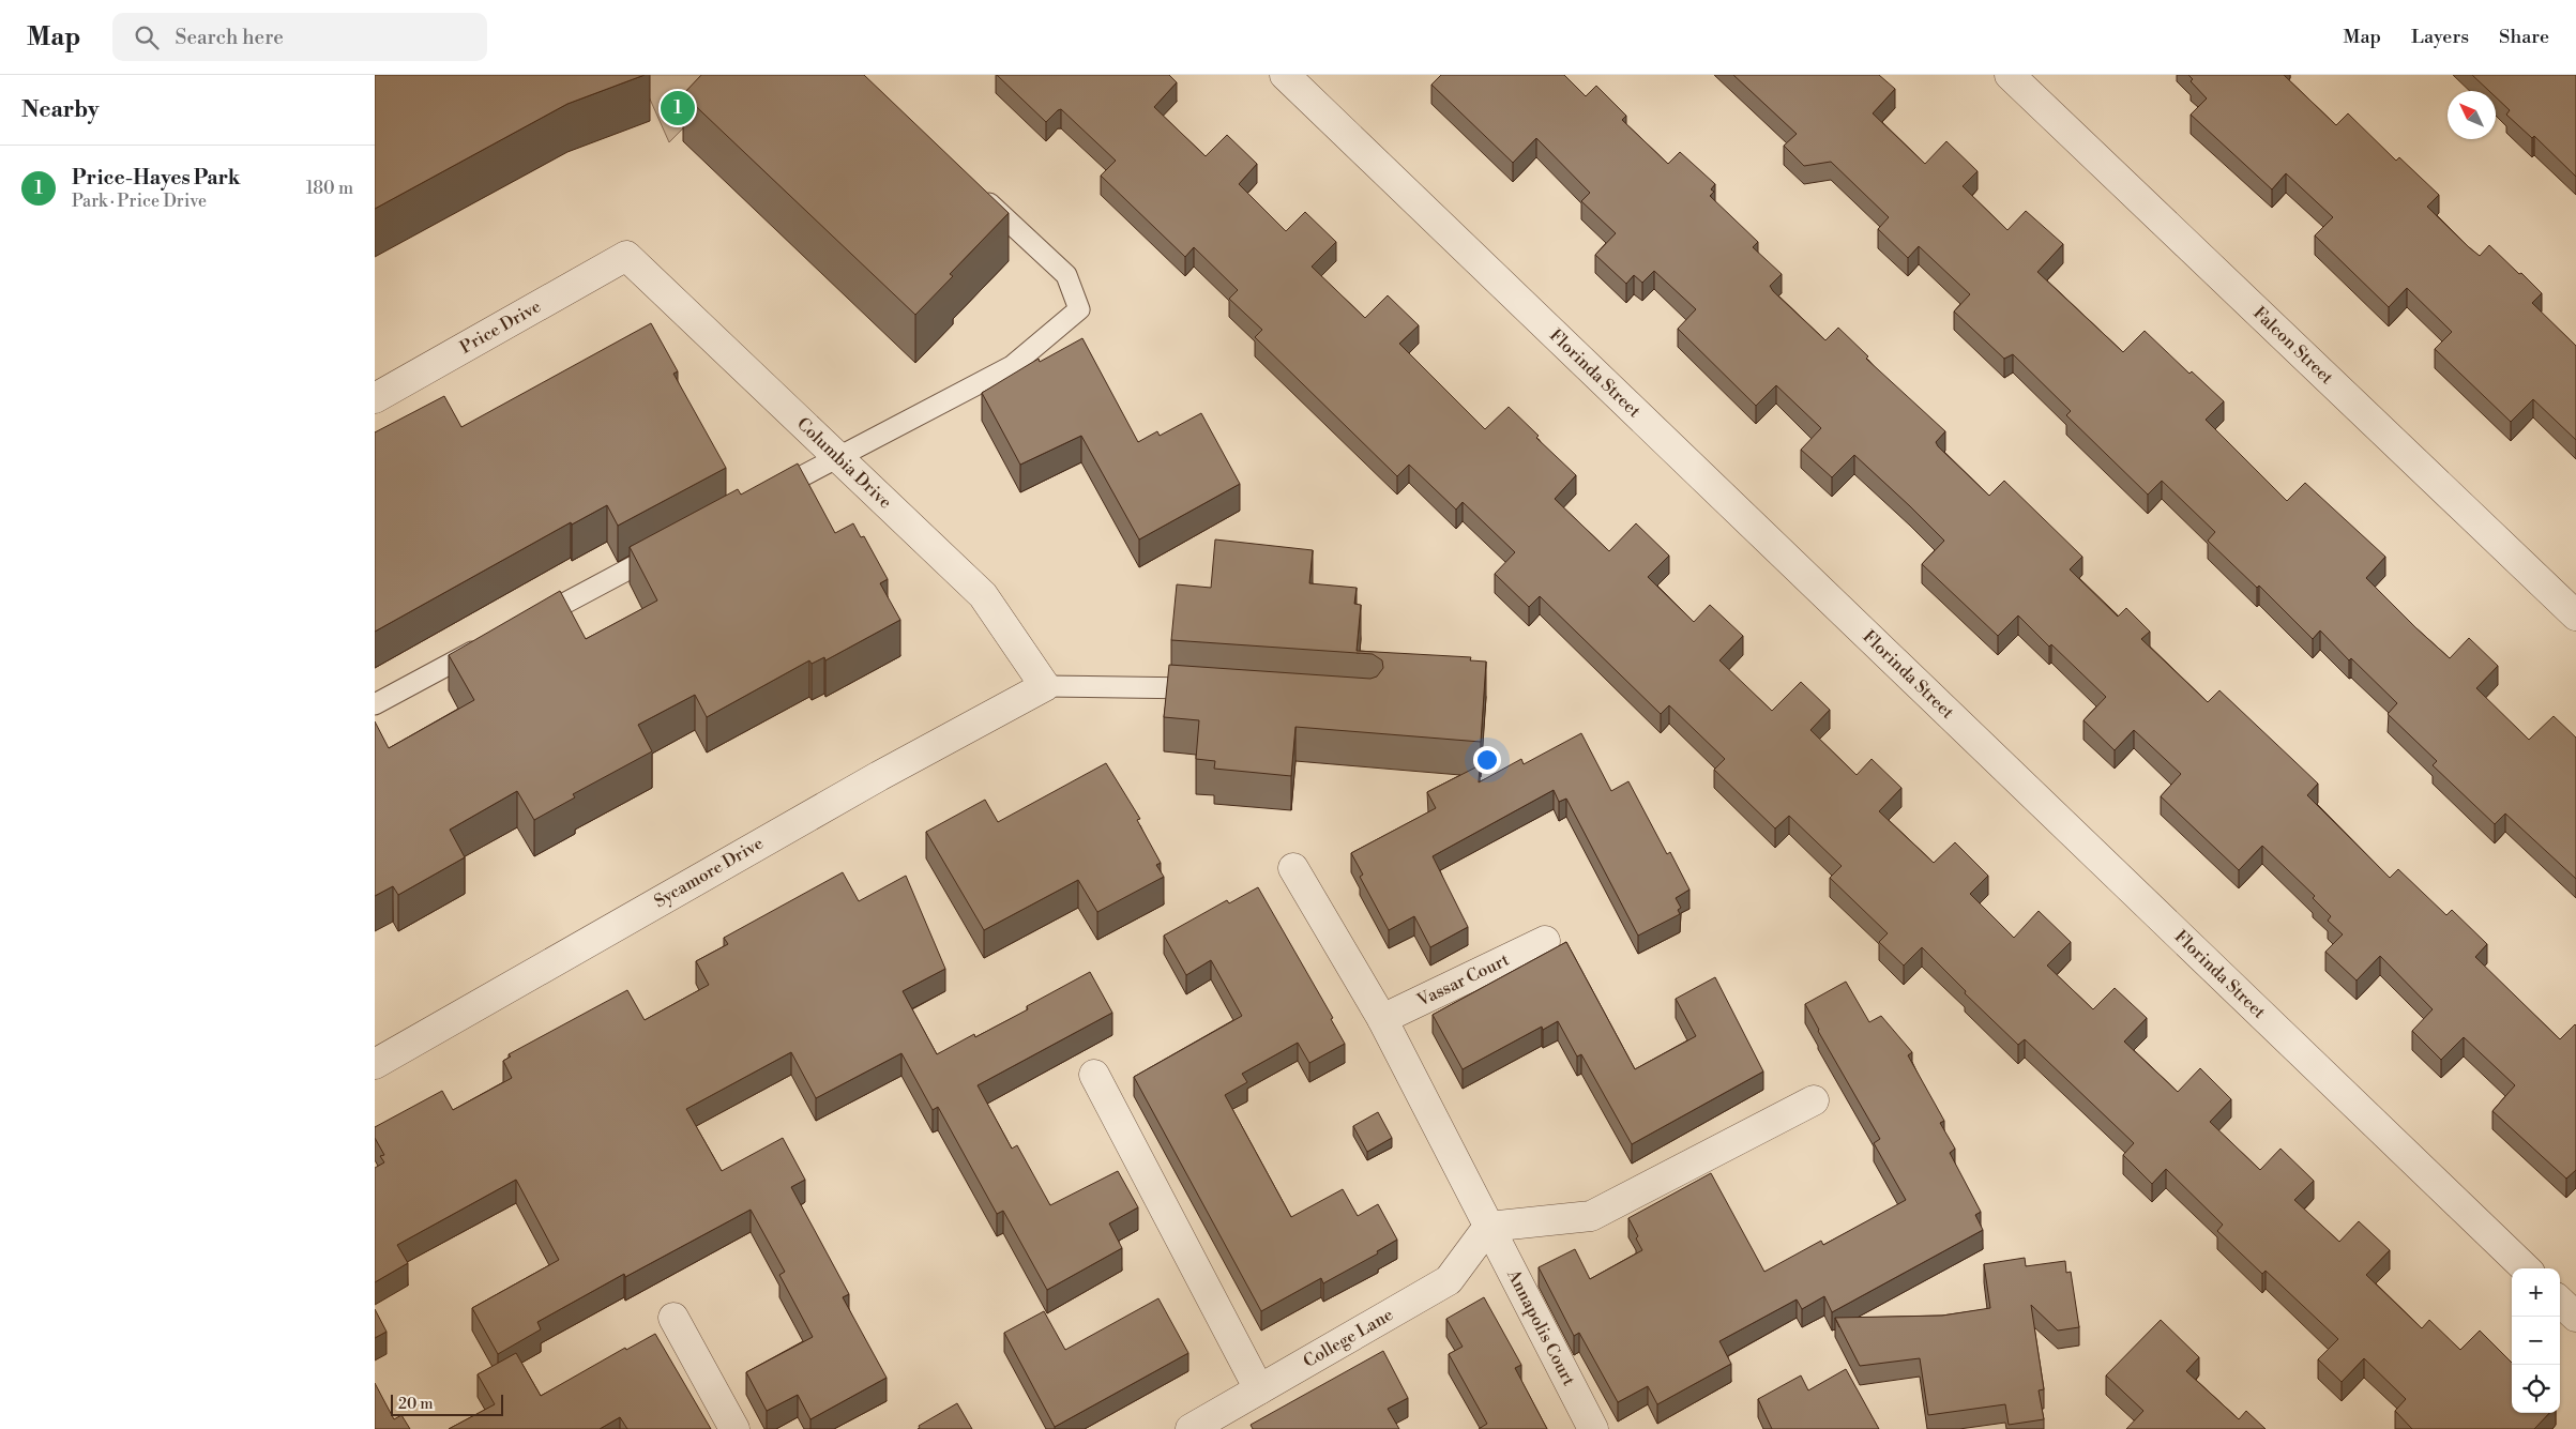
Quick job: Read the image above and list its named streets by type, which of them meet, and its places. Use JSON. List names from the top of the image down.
{
  "streets": {
    "street": [
      "Price Drive",
      "Falcon Street",
      "Florinda Street",
      "Columbia Drive",
      "Sycamore Drive",
      "Vassar Court",
      "Annapolis Court",
      "College Lane"
    ]
  },
  "crossings": [
    ["Price Drive", "Columbia Drive"],
    ["Columbia Drive", "Sycamore Drive"],
    ["Vassar Court", "Annapolis Court"],
    ["Annapolis Court", "College Lane"]
  ],
  "scale_bar": "20 m",
  "north": "top left",
  "page": {
    "header": "Map",
    "search": "Search here",
    "nav": ["Map", "Layers", "Share"],
    "heading": "Nearby",
    "pins": "1",
    "list": [
      {
        "mark": "1",
        "name": "Price-Hayes Park",
        "note": "Park · Price Drive",
        "value": "180 m"
      }
    ],
    "map_buttons": ["+", "−"],
    "scale": "20 m"
  }
}
